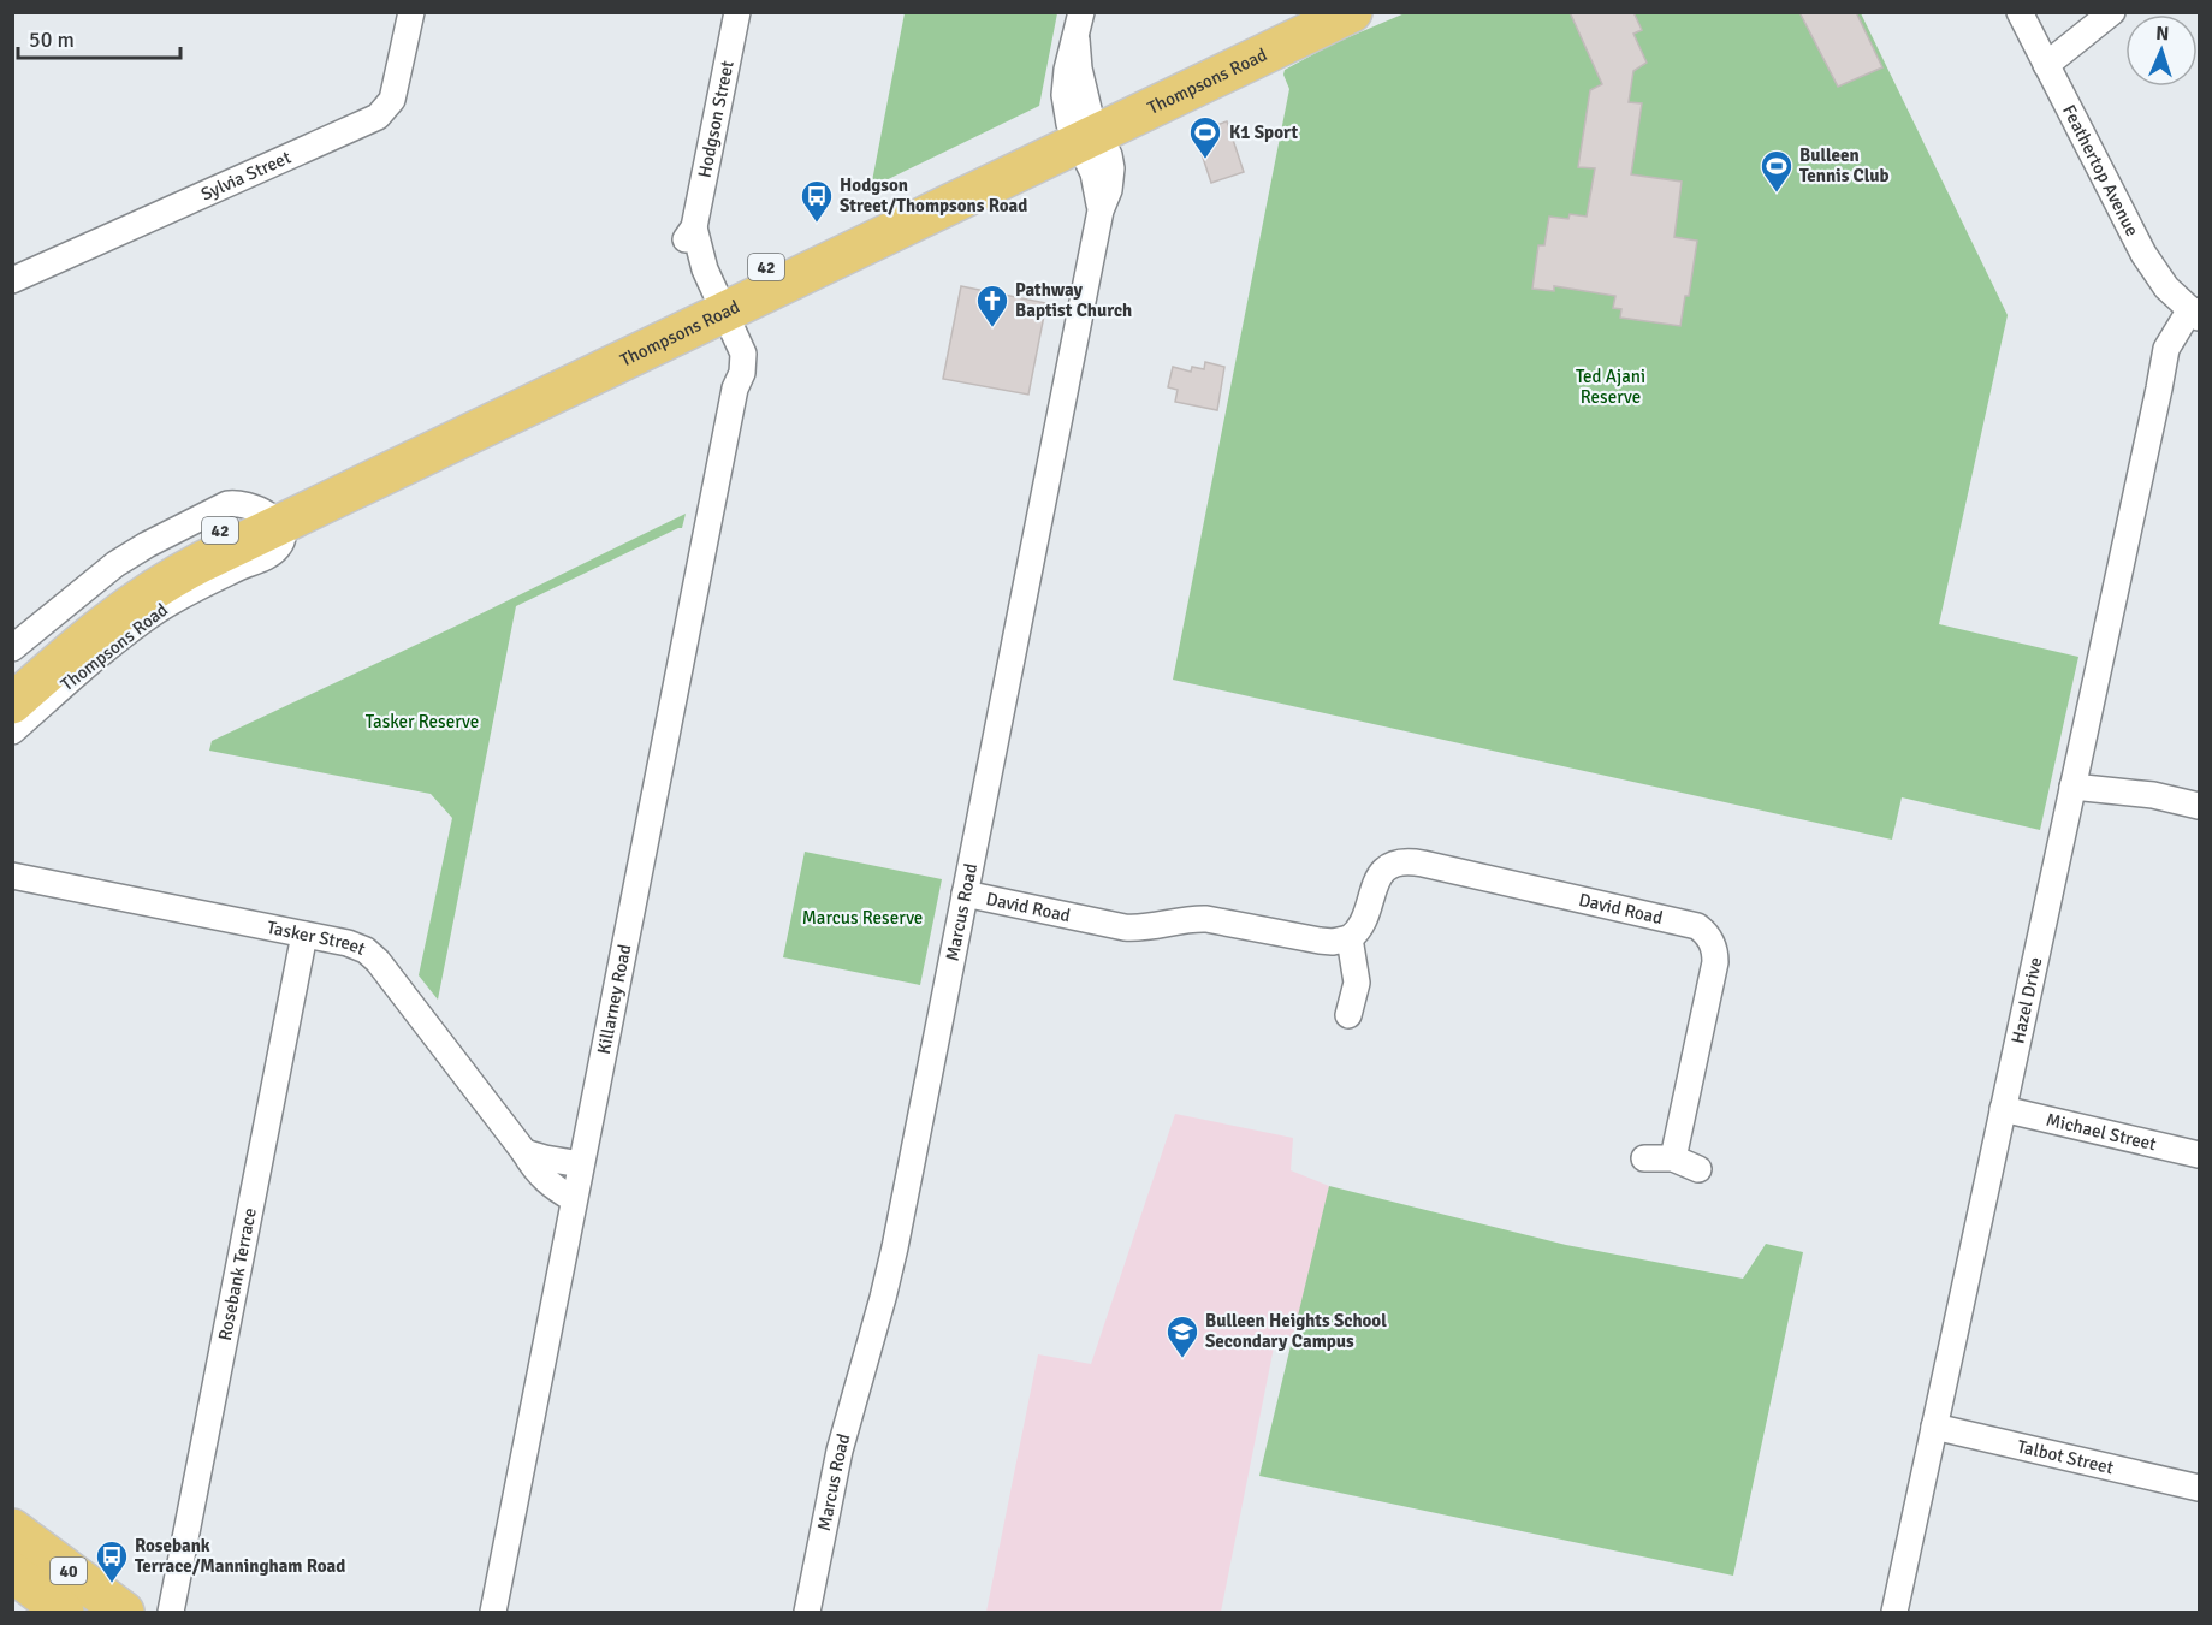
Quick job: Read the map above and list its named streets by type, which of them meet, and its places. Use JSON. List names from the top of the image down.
{
  "streets": {
    "main road": ["Thompsons Road", "42", "40"],
    "street": [
      "Hodgson Street",
      "Feathertop Avenue",
      "Sylvia Street",
      "David Road",
      "Marcus Road",
      "Tasker Street",
      "Killarney Road",
      "Hazel Drive",
      "Michael Street",
      "Rosebank Terrace",
      "Talbot Street"
    ]
  },
  "crossings": [
    ["Thompsons Road", "Hodgson Street"],
    ["Thompsons Road", "Marcus Road"],
    ["Thompsons Road", "Killarney Road"],
    ["Hodgson Street", "Killarney Road"],
    ["Feathertop Avenue", "Hazel Drive"],
    ["David Road", "Marcus Road"],
    ["Tasker Street", "Killarney Road"],
    ["Tasker Street", "Rosebank Terrace"],
    ["Hazel Drive", "Michael Street"],
    ["Hazel Drive", "Talbot Street"]
  ],
  "parks": ["Ted Ajani Reserve", "Tasker Reserve", "Marcus Reserve"],
  "places": {
    "sports": ["K1 Sport", "Bulleen Tennis Club"],
    "bus stop": ["Hodgson Street/Thompsons Road", "Rosebank Terrace/Manningham Road"],
    "church": ["Pathway Baptist Church"],
    "school or university": ["Bulleen Heights School Secondary Campus"]
  },
  "scale_bar": "50 m",
  "north": "top"
}
